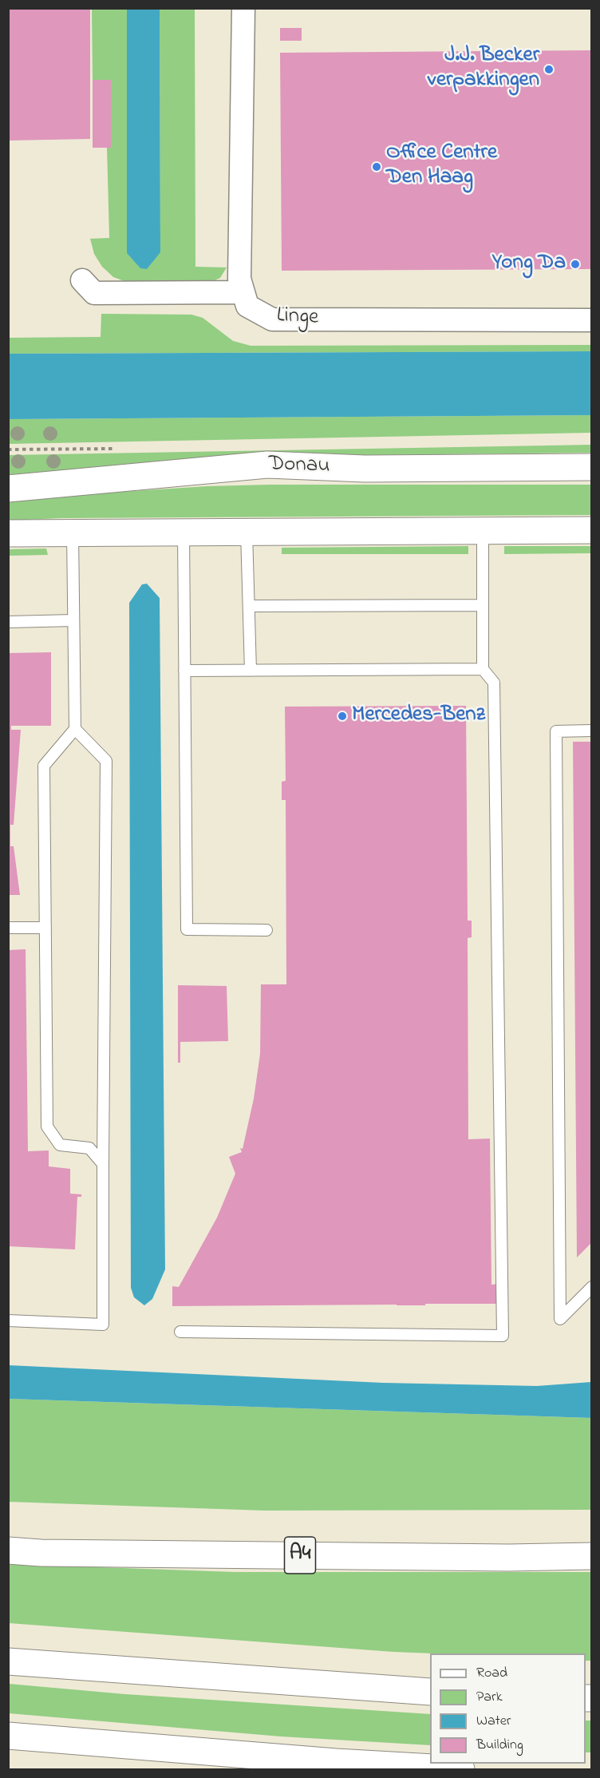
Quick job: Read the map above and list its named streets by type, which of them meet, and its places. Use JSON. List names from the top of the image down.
{
  "streets": {
    "main road": ["Donau", "A4"],
    "street": ["Linge"]
  },
  "places": [
    "J.J. Becker verpakkingen",
    "Office Centre Den Haag",
    "Yong Da",
    "Mercedes-Benz"
  ],
  "legend": [
    "Road",
    "Park",
    "Water",
    "Building"
  ]
}
